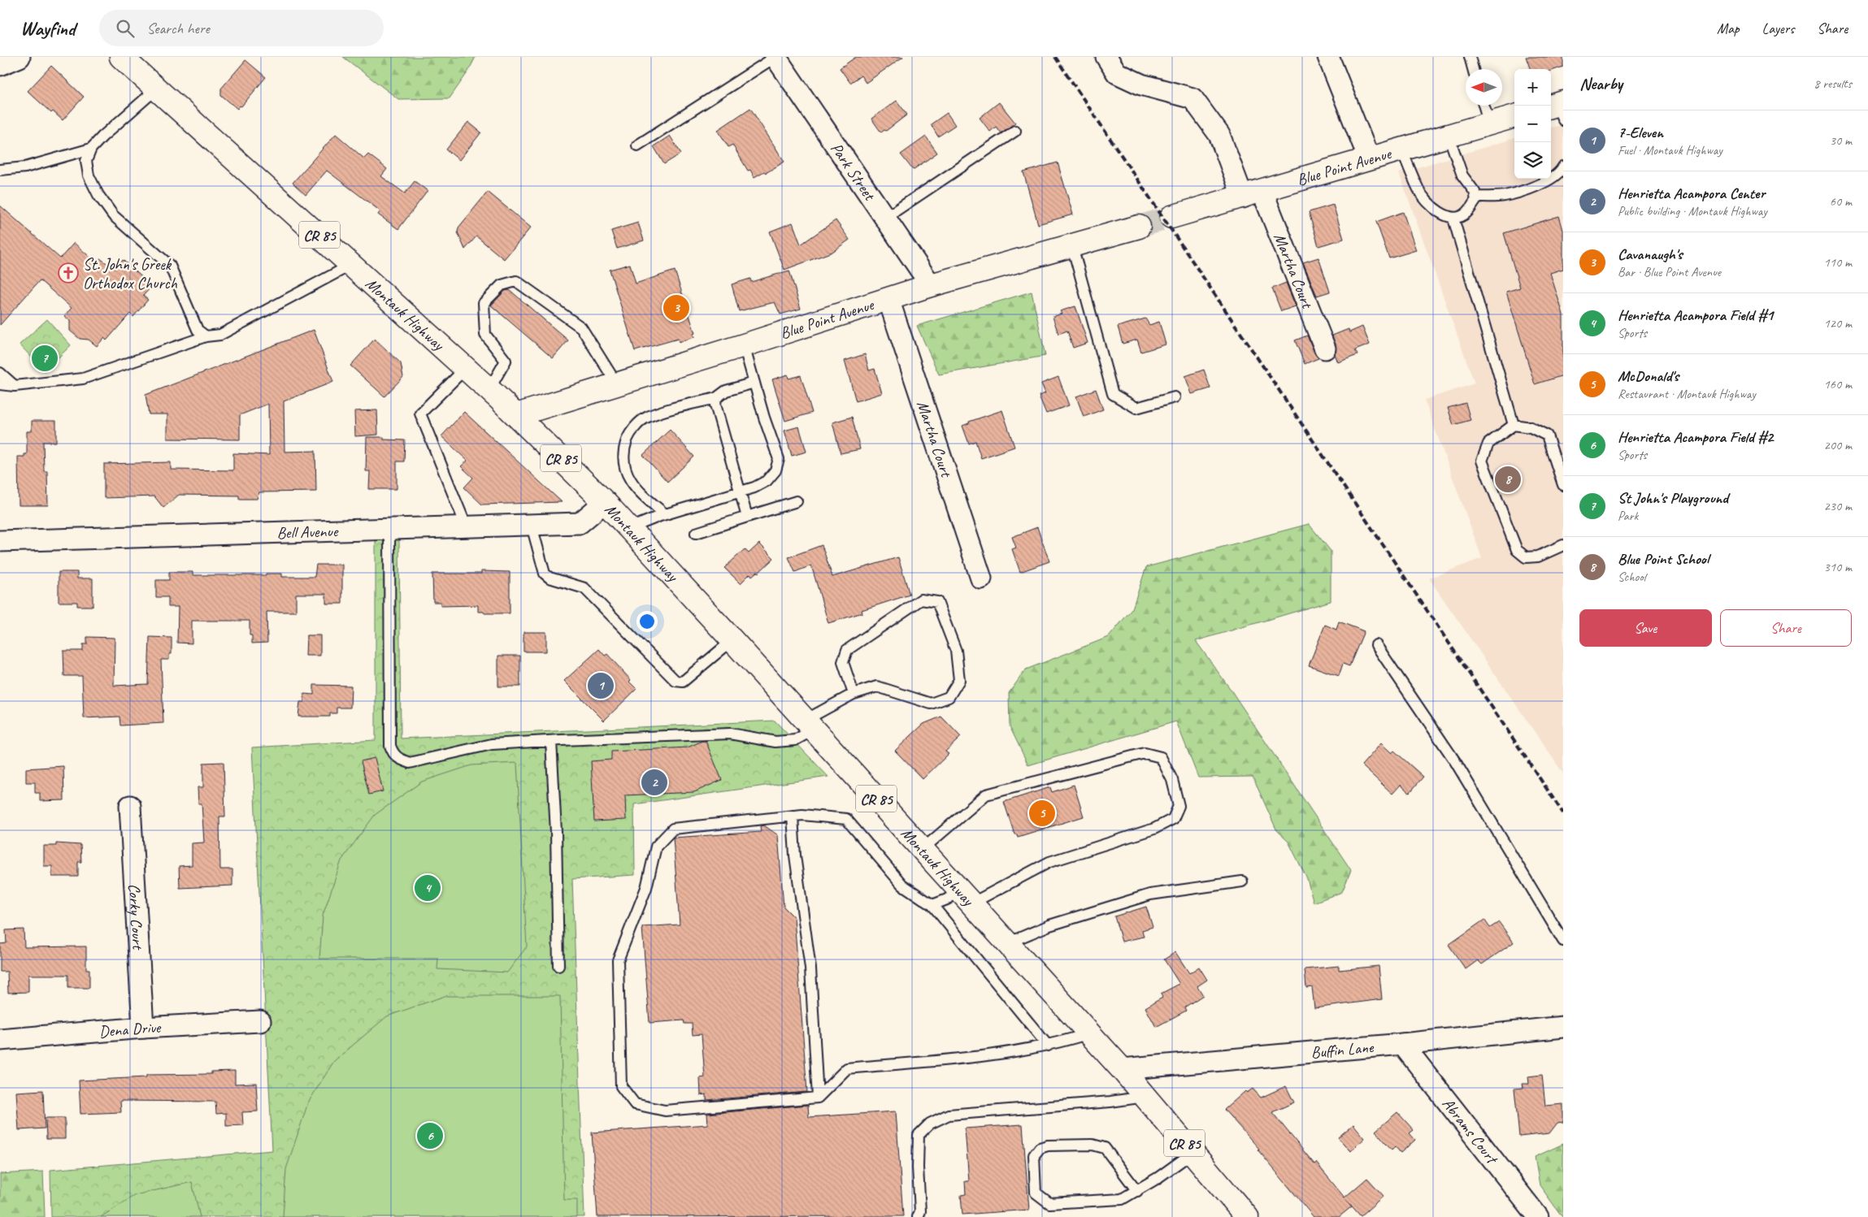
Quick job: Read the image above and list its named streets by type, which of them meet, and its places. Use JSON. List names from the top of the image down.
{
  "streets": {
    "main road": ["Blue Point Avenue", "CR 85", "Montauk Highway"],
    "street": [
      "Park Street",
      "Martha Court",
      "Bell Avenue",
      "Corky Court",
      "Dena Drive",
      "Buffin Lane",
      "Abrams Court"
    ]
  },
  "crossings": [
    ["Blue Point Avenue", "Park Street"],
    ["Blue Point Avenue", "Martha Court"],
    ["Blue Point Avenue", "Montauk Highway"],
    ["CR 85", "Montauk Highway"],
    ["CR 85", "Buffin Lane"],
    ["Montauk Highway", "Bell Avenue"],
    ["Montauk Highway", "Buffin Lane"],
    ["Corky Court", "Dena Drive"],
    ["Buffin Lane", "Abrams Court"]
  ],
  "places": {
    "church": ["St. John's Greek Orthodox Church"]
  },
  "north": "left",
  "page": {
    "header": "Wayfind",
    "search": "Search here",
    "nav": ["Map", "Layers", "Share"],
    "heading": ["Nearby", "8 results"],
    "map_buttons": ["+", "−"],
    "list": [
      {
        "mark": "1",
        "name": "7-Eleven",
        "note": "Fuel · Montauk Highway",
        "value": "30 m"
      },
      {
        "mark": "2",
        "name": "Henrietta Acampora Center",
        "note": "Public building · Montauk Highway",
        "value": "60 m"
      },
      {
        "mark": "3",
        "name": "Cavanaugh's",
        "note": "Bar · Blue Point Avenue",
        "value": "110 m"
      },
      {
        "mark": "4",
        "name": "Henrietta Acampora Field #1",
        "note": "Sports",
        "value": "120 m"
      },
      {
        "mark": "5",
        "name": "McDonald's",
        "note": "Restaurant · Montauk Highway",
        "value": "160 m"
      },
      {
        "mark": "6",
        "name": "Henrietta Acampora Field #2",
        "note": "Sports",
        "value": "200 m"
      },
      {
        "mark": "7",
        "name": "St John's Playground",
        "note": "Park",
        "value": "230 m"
      },
      {
        "mark": "8",
        "name": "Blue Point School",
        "note": "School",
        "value": "310 m"
      }
    ],
    "pins": [
      "3",
      "7",
      "8",
      "1",
      "2",
      "5",
      "4",
      "6"
    ],
    "buttons": ["Save", "Share"]
  }
}
